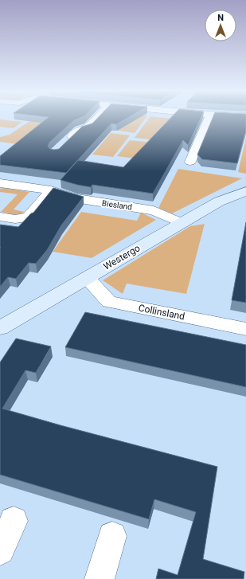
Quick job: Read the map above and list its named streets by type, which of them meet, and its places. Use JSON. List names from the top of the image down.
{
  "streets": {
    "street": ["Biesland", "Westergo", "Collinsland"]
  },
  "crossings": [
    ["Biesland", "Westergo"],
    ["Westergo", "Collinsland"]
  ],
  "north": "top"
}
